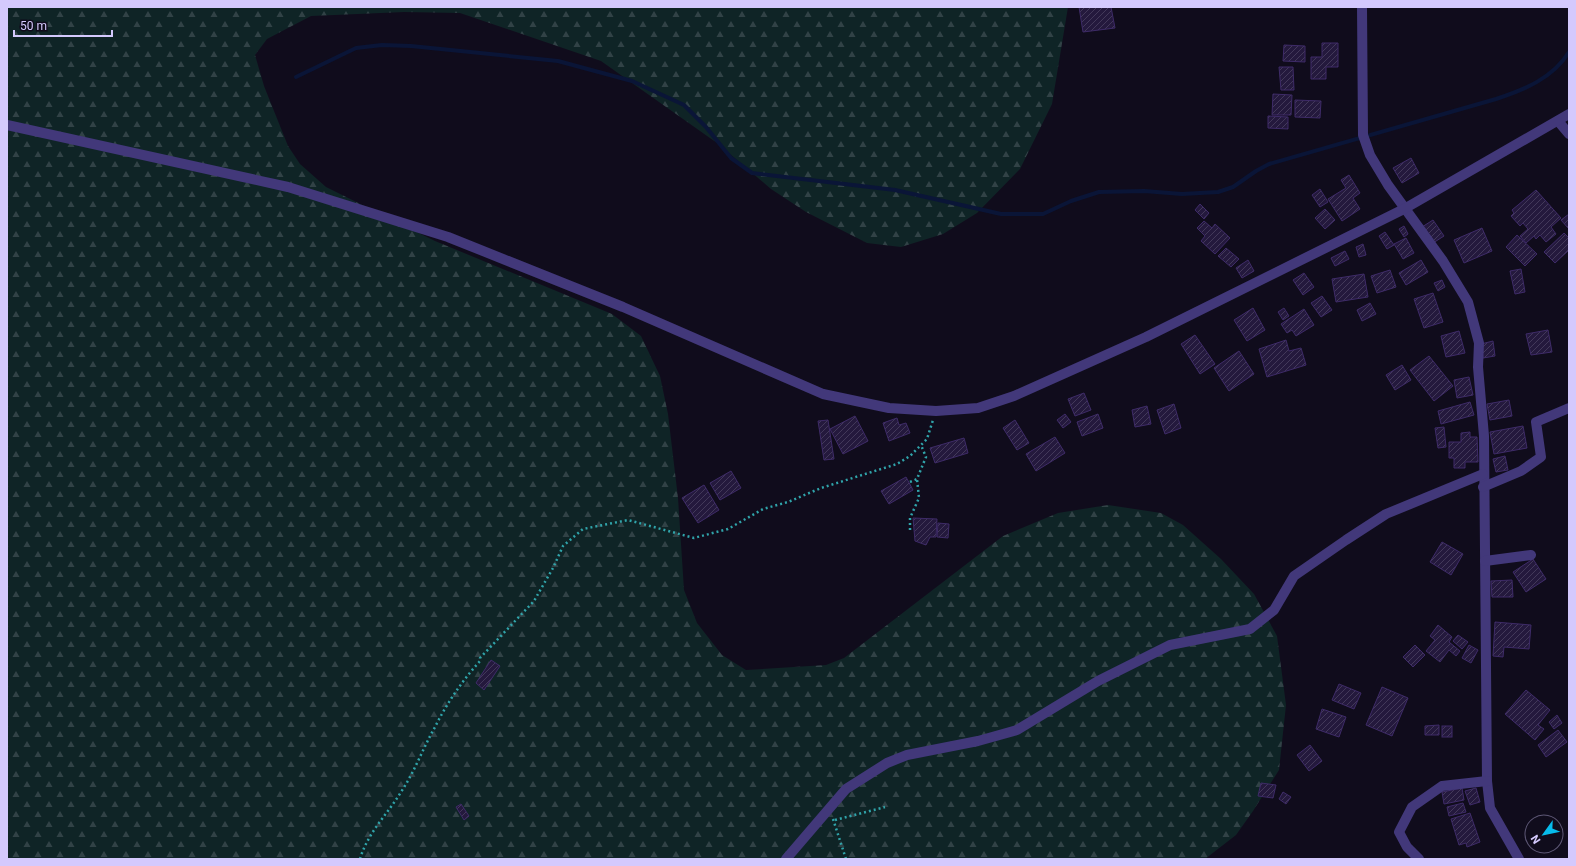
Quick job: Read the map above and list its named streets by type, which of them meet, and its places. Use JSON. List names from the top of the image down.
{
  "scale_bar": "50 m",
  "north": "bottom left"
}
